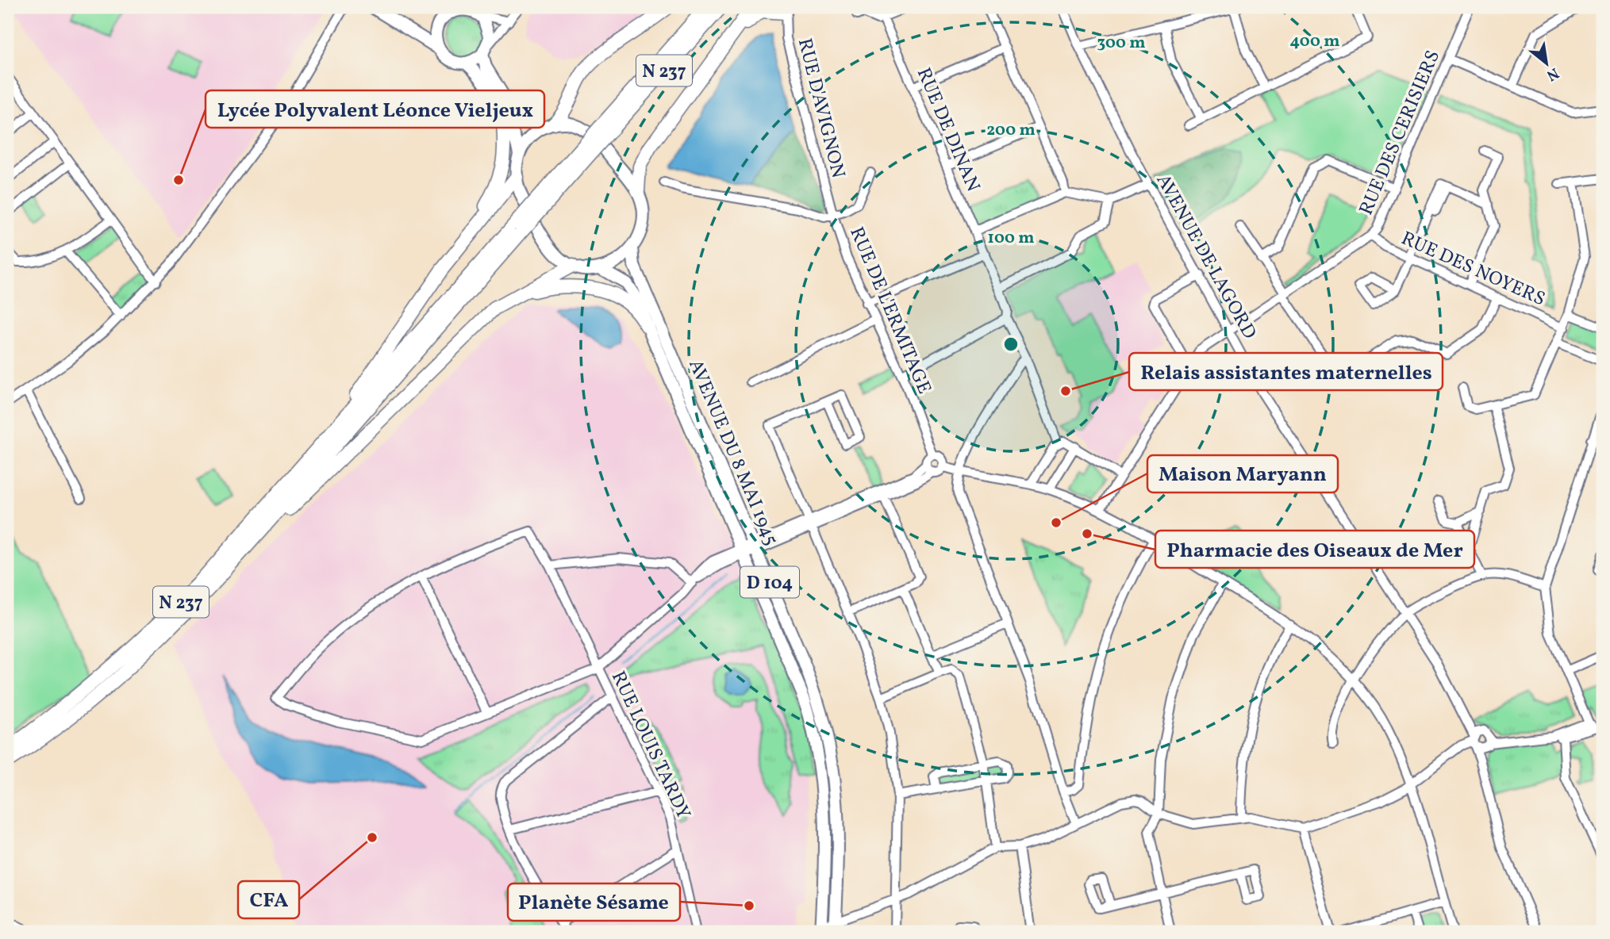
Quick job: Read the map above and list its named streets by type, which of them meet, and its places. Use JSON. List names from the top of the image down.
{
  "streets": {
    "highway": ["N 237"],
    "main road": ["AVENUE DU 8 MAI 1945", "D 104"],
    "street": [
      "RUE D'AVIGNON",
      "RUE DE DINAN",
      "RUE DES CERISIERS",
      "AVENUE DE LAGORD",
      "RUE DES NOYERS",
      "RUE DE L'ERMITAGE",
      "RUE LOUIS TARDY"
    ]
  },
  "crossings": [
    ["RUE D'AVIGNON", "RUE DE L'ERMITAGE"],
    ["RUE DES CERISIERS", "AVENUE DE LAGORD"],
    ["RUE DES CERISIERS", "RUE DES NOYERS"]
  ],
  "places": [
    "Lycée Polyvalent Léonce Vieljeux",
    "Relais assistantes maternelles",
    "Maison Maryann",
    "Pharmacie des Oiseaux de Mer",
    "CFA",
    "Planète Sésame"
  ],
  "north": "bottom right",
  "rings": [
    "400 m",
    "300 m",
    "200 m",
    "100 m"
  ]
}
